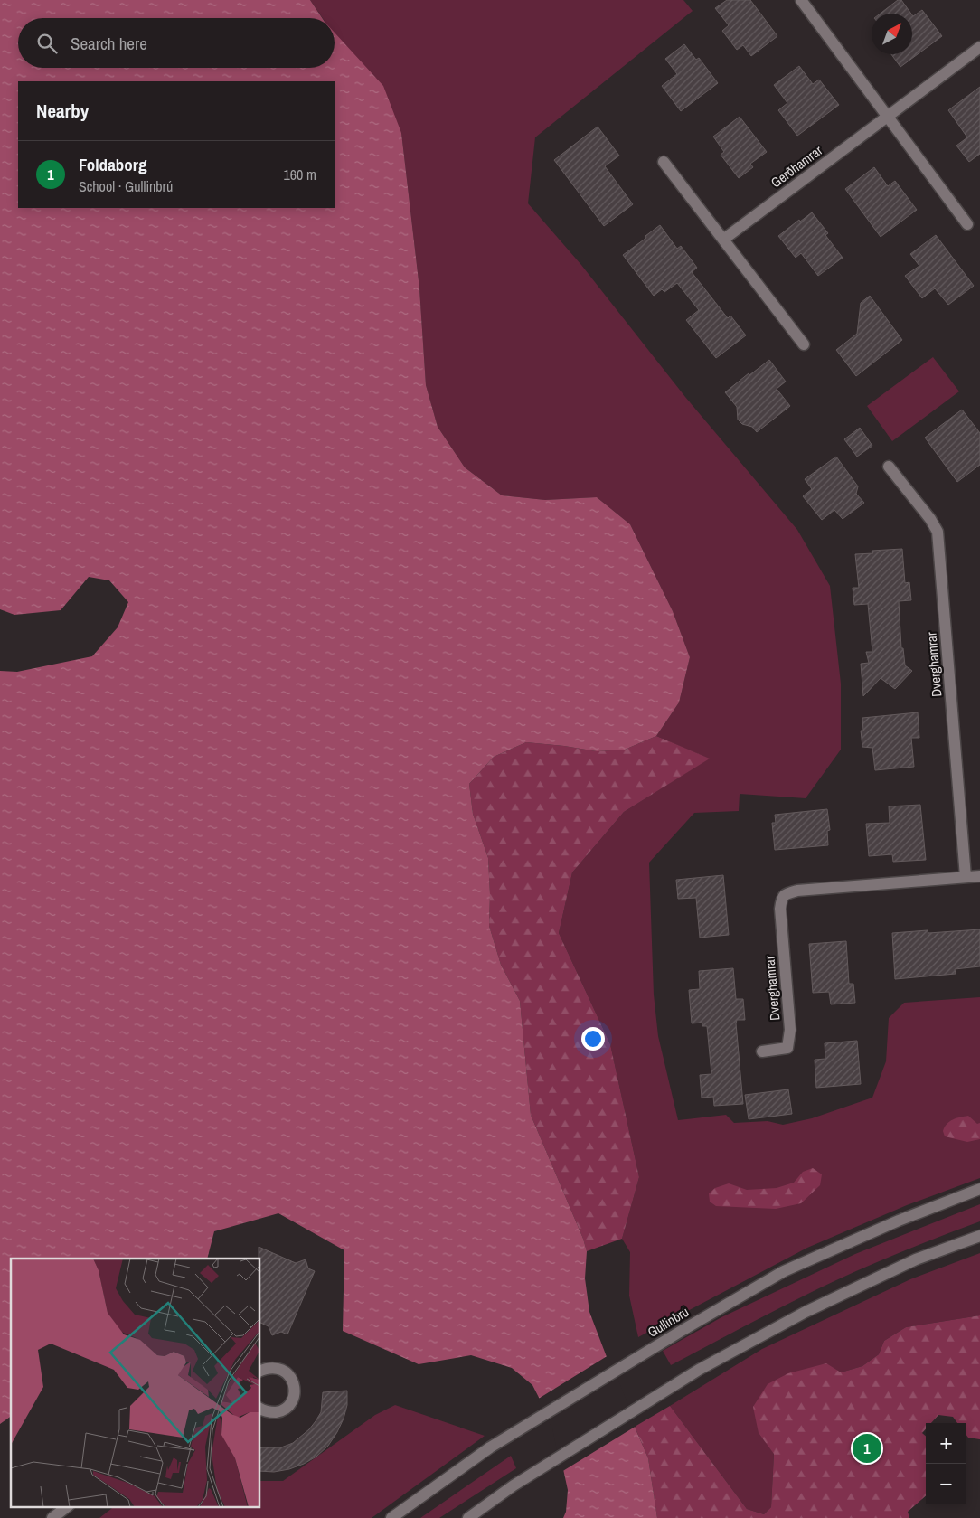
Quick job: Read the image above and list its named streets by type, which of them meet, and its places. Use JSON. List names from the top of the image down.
{
  "streets": {
    "street": ["Gerðhamrar", "Dverghamrar", "Gullinbrú"]
  },
  "north": "top right",
  "page": {
    "search": "Search here",
    "heading": "Nearby",
    "list": [
      {
        "mark": "1",
        "name": "Foldaborg",
        "note": "School · Gullinbrú",
        "value": "160 m"
      }
    ],
    "map_buttons": ["+", "−"],
    "pins": "1"
  }
}
